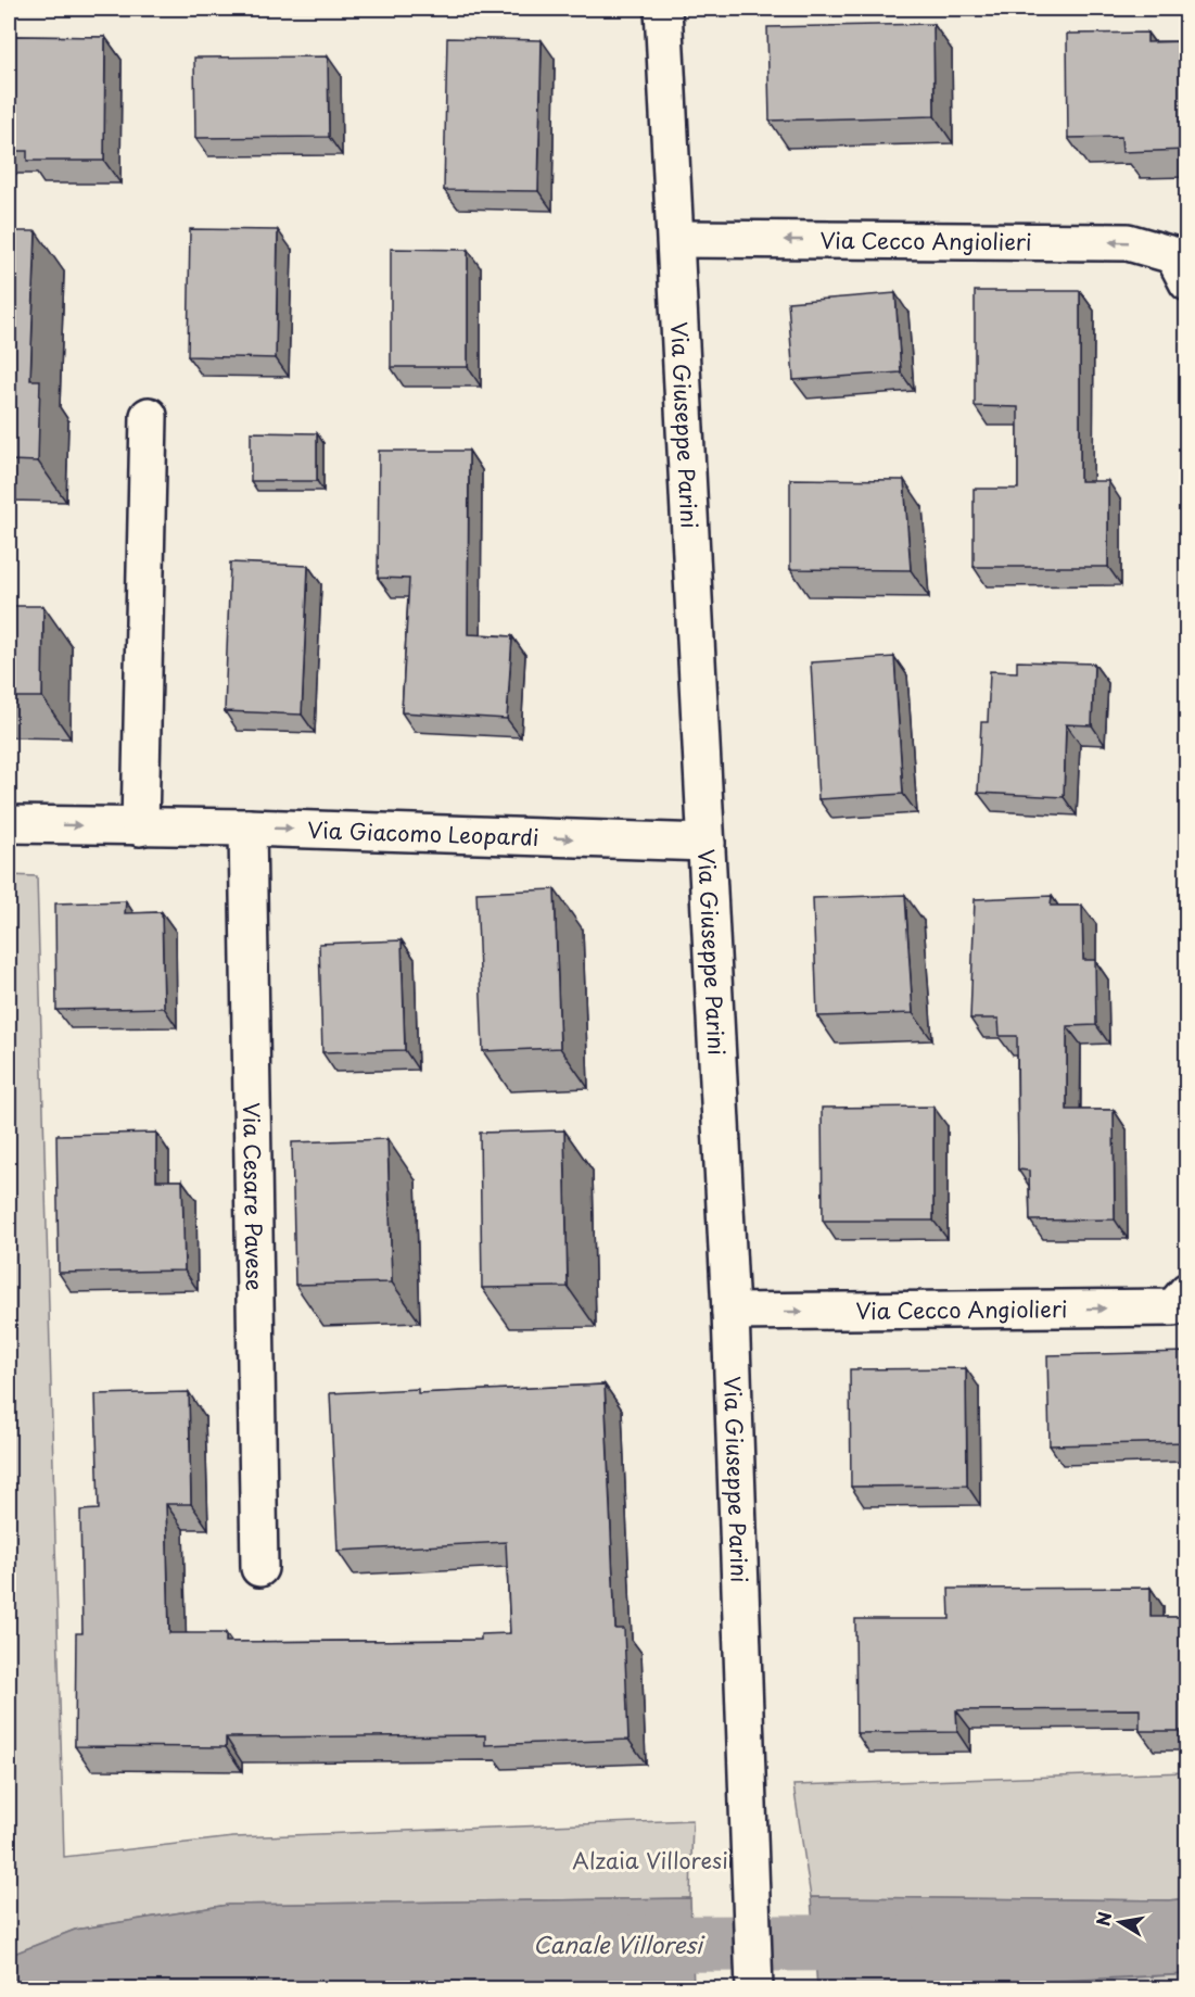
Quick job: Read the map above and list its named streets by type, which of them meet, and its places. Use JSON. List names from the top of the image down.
{
  "streets": {
    "street": [
      "Via Cecco Angiolieri",
      "Via Giuseppe Parini",
      "Via Giacomo Leopardi",
      "Via Cesare Pavese"
    ]
  },
  "crossings": [
    ["Via Cecco Angiolieri", "Via Giuseppe Parini"],
    ["Via Giuseppe Parini", "Via Giacomo Leopardi"],
    ["Via Giacomo Leopardi", "Via Cesare Pavese"]
  ],
  "one_way": ["Via Giacomo Leopardi"],
  "water": ["Canale Villoresi"],
  "parks": ["Alzaia Villoresi"],
  "north": "left"
}
